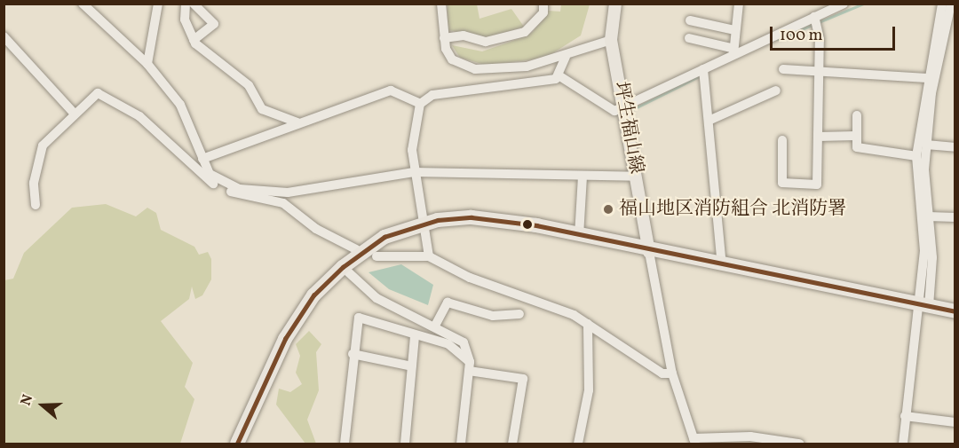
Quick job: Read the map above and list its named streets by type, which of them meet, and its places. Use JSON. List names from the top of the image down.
{
  "streets": {
    "main road": ["坪生福山線"]
  },
  "places": ["福山地区消防組合 北消防署"],
  "scale_bar": "100 m",
  "north": "left"
}
